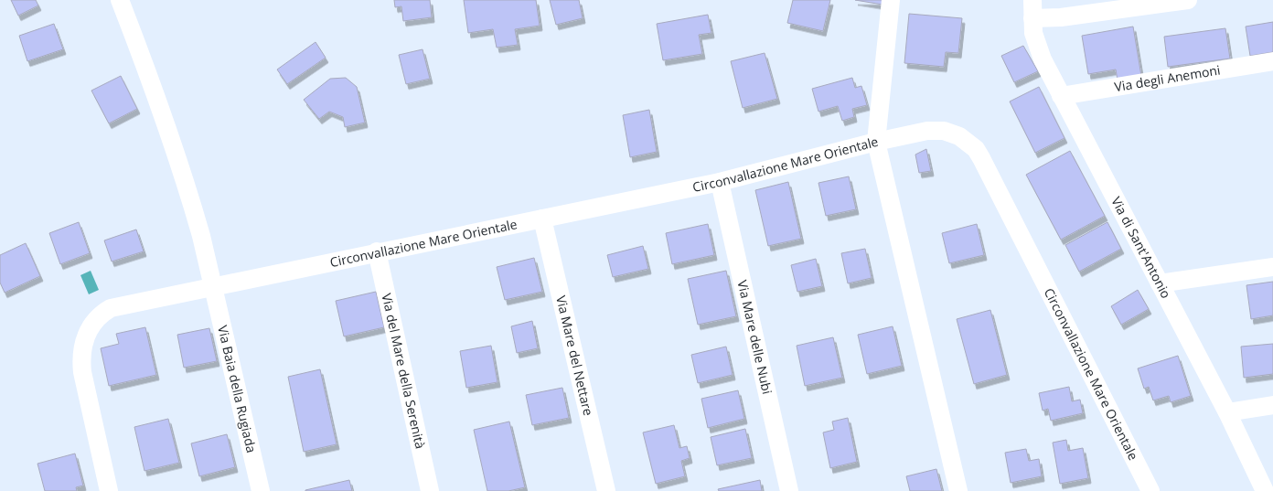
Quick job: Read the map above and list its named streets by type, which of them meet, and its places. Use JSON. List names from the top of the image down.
{
  "streets": {
    "street": [
      "Via degli Anemoni",
      "Circonvallazione Mare Orientale",
      "Via di Sant'Antonio",
      "Via Mare delle Nubi",
      "Via Mare del Nettare",
      "Via del Mare della Serenità",
      "Via Baia della Rugiada"
    ]
  },
  "crossings": [
    ["Via degli Anemoni", "Via di Sant'Antonio"],
    ["Circonvallazione Mare Orientale", "Via Mare delle Nubi"],
    ["Circonvallazione Mare Orientale", "Via Mare del Nettare"],
    ["Circonvallazione Mare Orientale", "Via del Mare della Serenità"],
    ["Circonvallazione Mare Orientale", "Via Baia della Rugiada"]
  ]
}
